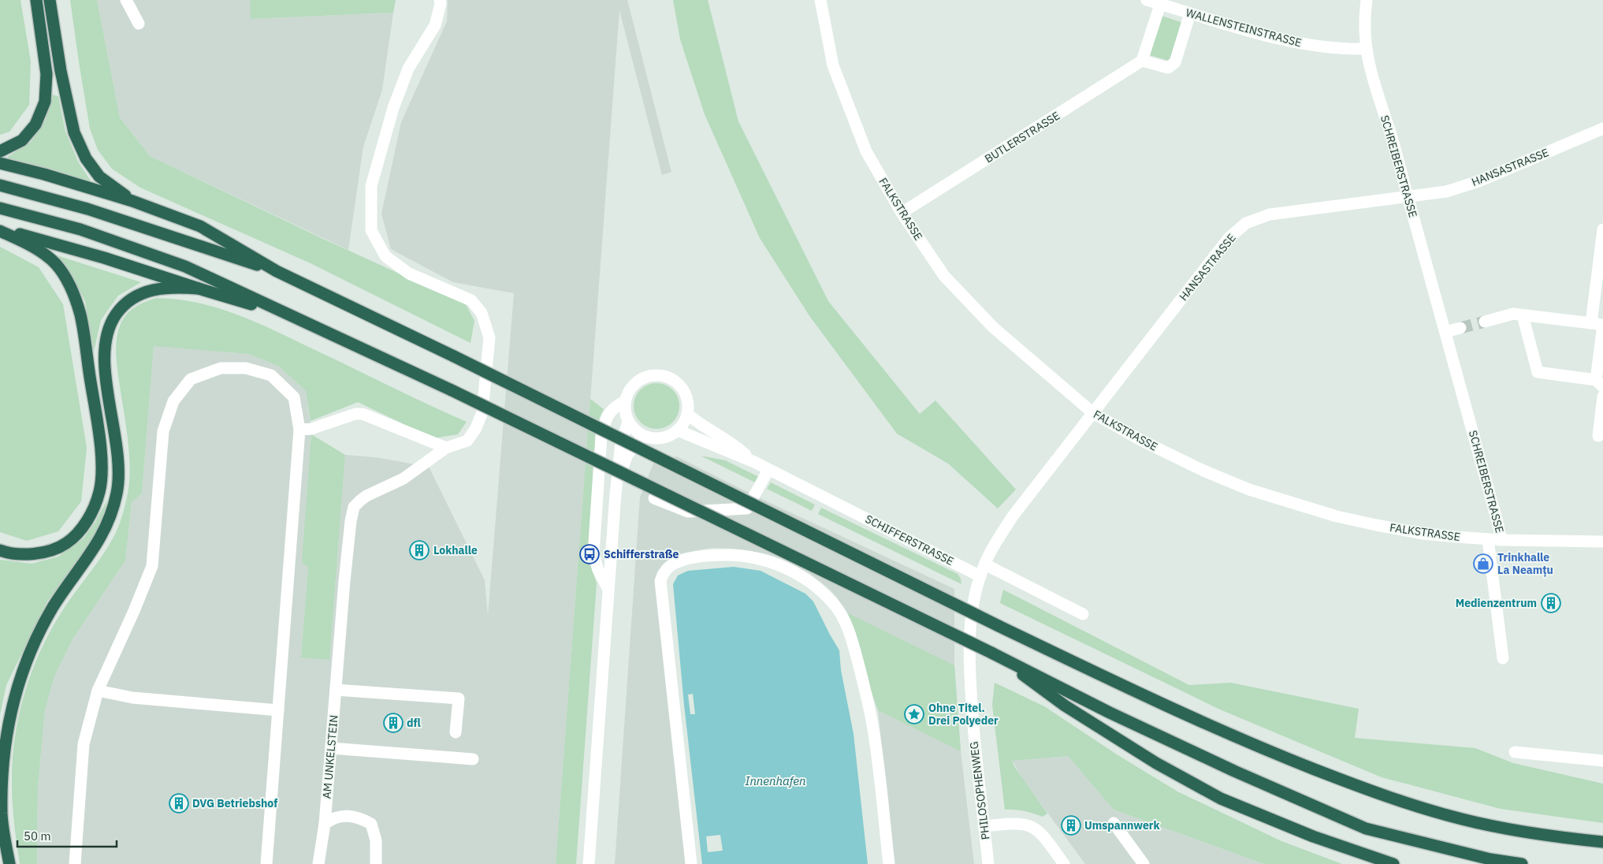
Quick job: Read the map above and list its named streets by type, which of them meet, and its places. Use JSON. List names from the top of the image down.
{
  "streets": {
    "street": [
      "WALLENSTEINSTRASSE",
      "BUTLERSTRASSE",
      "SCHREIBERSTRASSE",
      "HANSASTRASSE",
      "FALKSTRASSE",
      "SCHIFFERSTRASSE",
      "AM UNKELSTEIN",
      "PHILOSOPHENWEG"
    ]
  },
  "crossings": [
    ["WALLENSTEINSTRASSE", "SCHREIBERSTRASSE"],
    ["BUTLERSTRASSE", "FALKSTRASSE"],
    ["SCHREIBERSTRASSE", "HANSASTRASSE"],
    ["SCHREIBERSTRASSE", "FALKSTRASSE"],
    ["HANSASTRASSE", "FALKSTRASSE"],
    ["HANSASTRASSE", "SCHIFFERSTRASSE"],
    ["HANSASTRASSE", "PHILOSOPHENWEG"],
    ["SCHIFFERSTRASSE", "PHILOSOPHENWEG"]
  ],
  "water": ["Innenhafen"],
  "places": {
    "building": [
      "Lokhalle",
      "Medienzentrum",
      "dfl",
      "DVG Betriebshof",
      "Umspannwerk"
    ],
    "bus stop": ["Schifferstraße"],
    "shop": ["Trinkhalle La Neamțu"],
    "place": ["Ohne Titel. Drei Polyeder"]
  },
  "scale_bar": "50 m"
}
